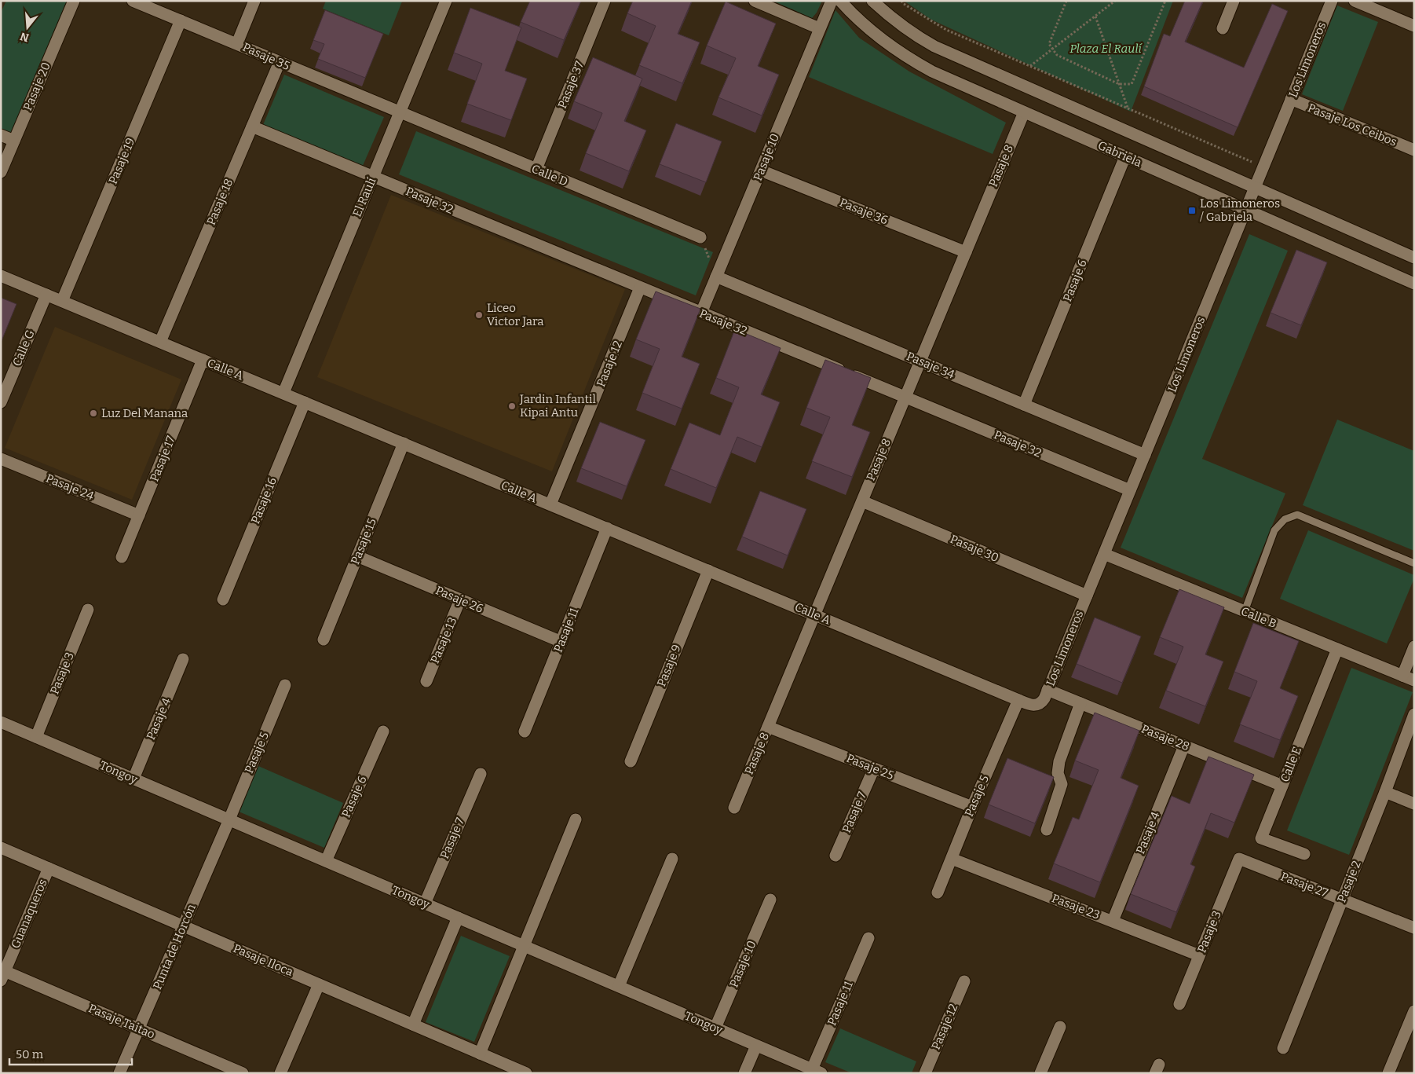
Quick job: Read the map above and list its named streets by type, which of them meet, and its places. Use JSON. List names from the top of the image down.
{
  "streets": {
    "street": [
      "Pasaje 35",
      "Los Limoneros",
      "Pasaje 37",
      "Pasaje 20",
      "Pasaje Los Ceibos",
      "Gabriela",
      "Pasaje 10",
      "Pasaje 19",
      "Pasaje 8",
      "Calle D",
      "El Raulí",
      "Pasaje 32",
      "Pasaje 18",
      "Pasaje 36",
      "Pasaje 6",
      "Calle G",
      "Pasaje 12",
      "Pasaje 34",
      "Calle A",
      "Pasaje 17",
      "Pasaje 24",
      "Pasaje 16",
      "Pasaje 15",
      "Pasaje 30",
      "Pasaje 26",
      "Calle B",
      "Pasaje 11",
      "Pasaje 13",
      "Pasaje 9",
      "Pasaje 3",
      "Pasaje 4",
      "Pasaje 28",
      "Pasaje 5",
      "Calle E",
      "Pasaje 25",
      "Tongoy",
      "Pasaje 7",
      "Pasaje 2",
      "Pasaje 27",
      "Pasaje 23",
      "Guanaqueros",
      "Punta de Horcón",
      "Pasaje Iloca",
      "Pasaje Taitao"
    ]
  },
  "crossings": [
    ["Pasaje 35", "Pasaje 19"],
    ["Pasaje 35", "Calle D"],
    ["Pasaje 35", "El Raulí"],
    ["Pasaje 35", "Pasaje 18"],
    ["Los Limoneros", "Pasaje Los Ceibos"],
    ["Los Limoneros", "Gabriela"],
    ["Los Limoneros", "Pasaje 32"],
    ["Los Limoneros", "Pasaje 34"],
    ["Los Limoneros", "Calle A"],
    ["Los Limoneros", "Pasaje 30"],
    ["Los Limoneros", "Calle B"],
    ["Los Limoneros", "Pasaje 28"],
    ["Pasaje 37", "Calle D"],
    ["Gabriela", "Pasaje 8"],
    ["Gabriela", "Pasaje 6"],
    ["Pasaje 10", "Pasaje 32"],
    ["Pasaje 10", "Pasaje 36"],
    ["Pasaje 10", "Pasaje 34"],
    ["Pasaje 10", "Tongoy"],
    ["Pasaje 19", "Calle A"],
    ["Pasaje 8", "Pasaje 32"],
    ["Pasaje 8", "Pasaje 36"],
    ["Pasaje 8", "Pasaje 34"],
    ["Pasaje 8", "Calle A"],
    ["Pasaje 8", "Pasaje 30"],
    ["Pasaje 8", "Pasaje 25"],
    ["Calle D", "El Raulí"],
    ["El Raulí", "Pasaje 32"],
    ["El Raulí", "Calle A"],
    ["Pasaje 32", "Pasaje 18"],
    ["Pasaje 32", "Pasaje 12"],
    ["Pasaje 18", "Calle A"],
    ["Pasaje 6", "Pasaje 34"],
    ["Pasaje 6", "Tongoy"],
    ["Calle G", "Calle A"],
    ["Pasaje 12", "Calle A"],
    ["Calle A", "Pasaje 17"],
    ["Calle A", "Pasaje 16"],
    ["Calle A", "Pasaje 15"],
    ["Calle A", "Pasaje 11"],
    ["Calle A", "Pasaje 9"],
    ["Calle A", "Pasaje 5"],
    ["Pasaje 17", "Pasaje 24"],
    ["Pasaje 15", "Pasaje 26"],
    ["Pasaje 26", "Pasaje 11"],
    ["Pasaje 26", "Pasaje 13"],
    ["Calle B", "Calle E"],
    ["Pasaje 11", "Tongoy"],
    ["Pasaje 3", "Tongoy"],
    ["Pasaje 3", "Pasaje 27"],
    ["Pasaje 3", "Pasaje 23"],
    ["Pasaje 4", "Pasaje 28"],
    ["Pasaje 4", "Tongoy"],
    ["Pasaje 4", "Pasaje 23"],
    ["Pasaje 28", "Calle E"],
    ["Pasaje 5", "Pasaje 25"],
    ["Pasaje 5", "Tongoy"],
    ["Pasaje 5", "Pasaje 23"],
    ["Pasaje 5", "Punta de Horcón"],
    ["Pasaje 25", "Pasaje 7"],
    ["Tongoy", "Pasaje 7"],
    ["Tongoy", "Punta de Horcón"],
    ["Pasaje 2", "Pasaje 27"],
    ["Guanaqueros", "Pasaje Iloca"],
    ["Guanaqueros", "Pasaje Taitao"],
    ["Punta de Horcón", "Pasaje Iloca"],
    ["Punta de Horcón", "Pasaje Taitao"]
  ],
  "parks": ["Plaza El Raulí"],
  "places": {
    "transit": ["Los Limoneros / Gabriela"],
    "other": ["Liceo Victor Jara", "Jardin Infantil Kipai Antu", "Luz Del Manana"]
  },
  "scale_bar": "50 m",
  "north": "bottom"
}
